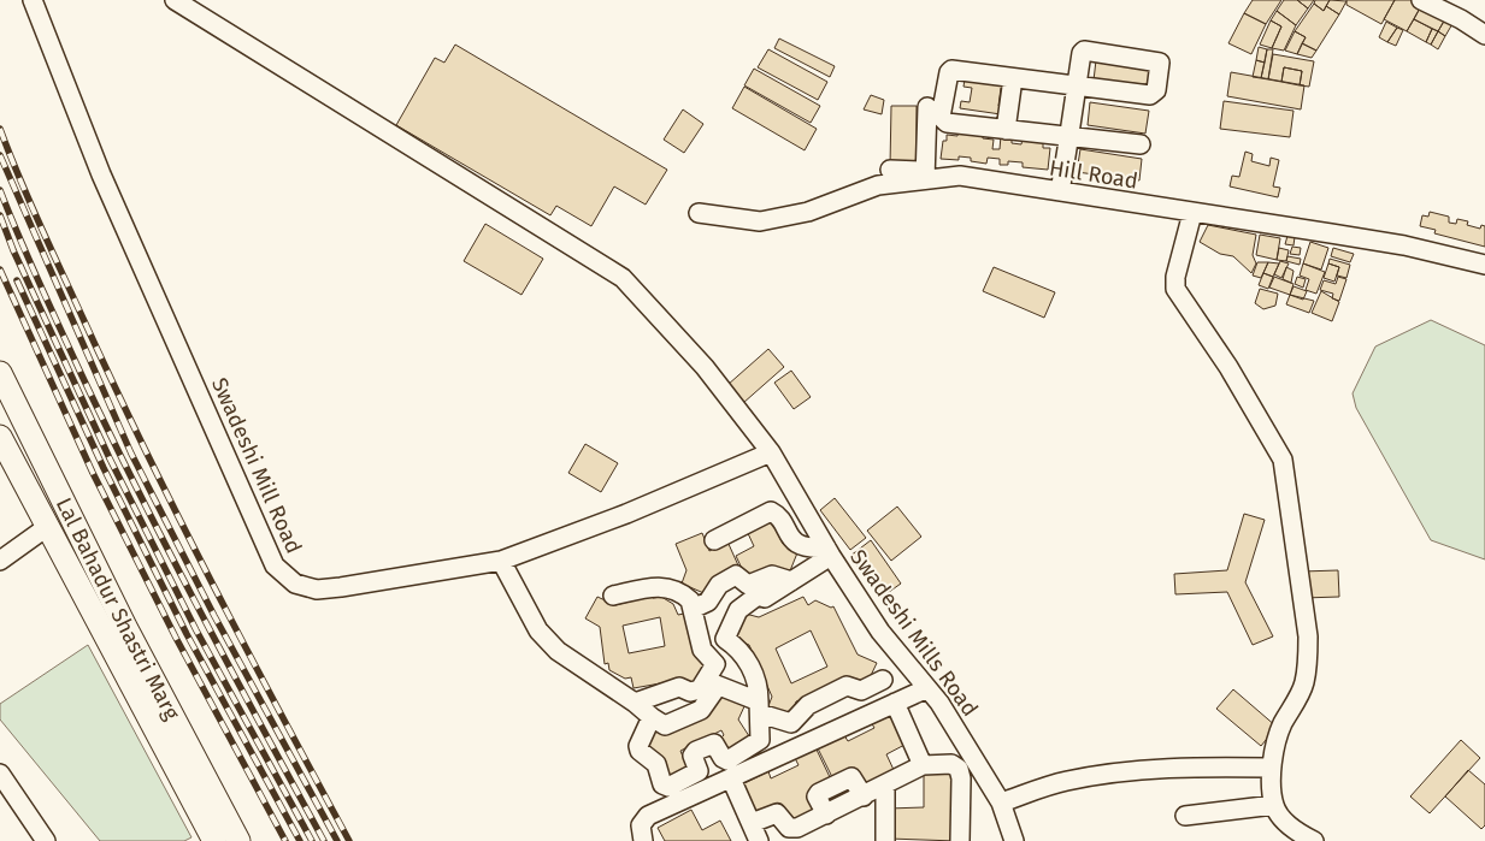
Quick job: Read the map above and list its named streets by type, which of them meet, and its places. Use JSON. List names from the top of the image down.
{
  "streets": {
    "main road": ["Lal Bahadur Shastri Marg"],
    "street": ["Hill Road", "Swadeshi Mill Road", "Swadeshi Mills Road"]
  },
  "crossings": [
    ["Swadeshi Mill Road", "Swadeshi Mills Road"]
  ]
}
